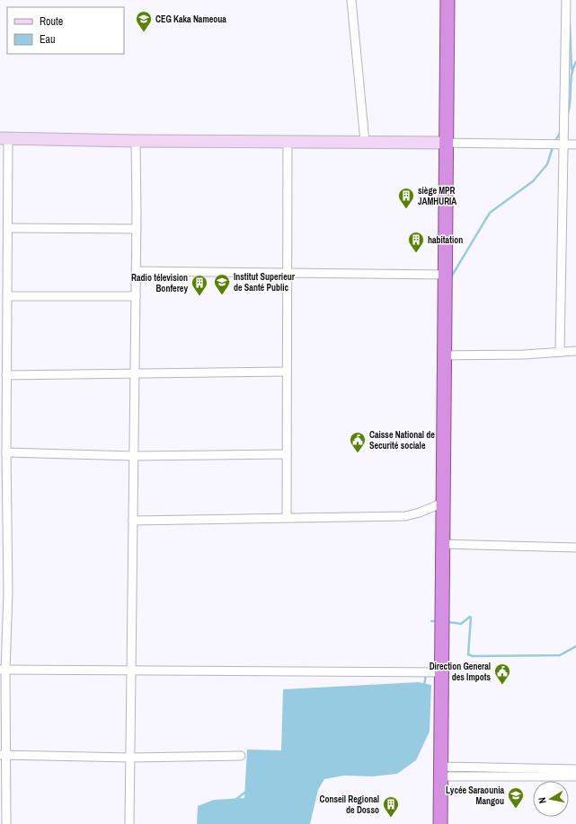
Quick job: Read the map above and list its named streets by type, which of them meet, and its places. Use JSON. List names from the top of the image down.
{
  "places": {
    "school or university": ["CEG Kaka Nameoua", "Institut Superieur de Santé Public", "Lycée Saraounia Mangou"],
    "building": [
      "siège MPR JAMHURIA",
      "habitation",
      "Radio télevision Bonferey",
      "Conseil Regional de Dosso"
    ],
    "public building": ["Caisse National de Securité sociale", "Direction General des Impots"]
  },
  "legend": ["Route", "Eau"],
  "north": "left"
}
